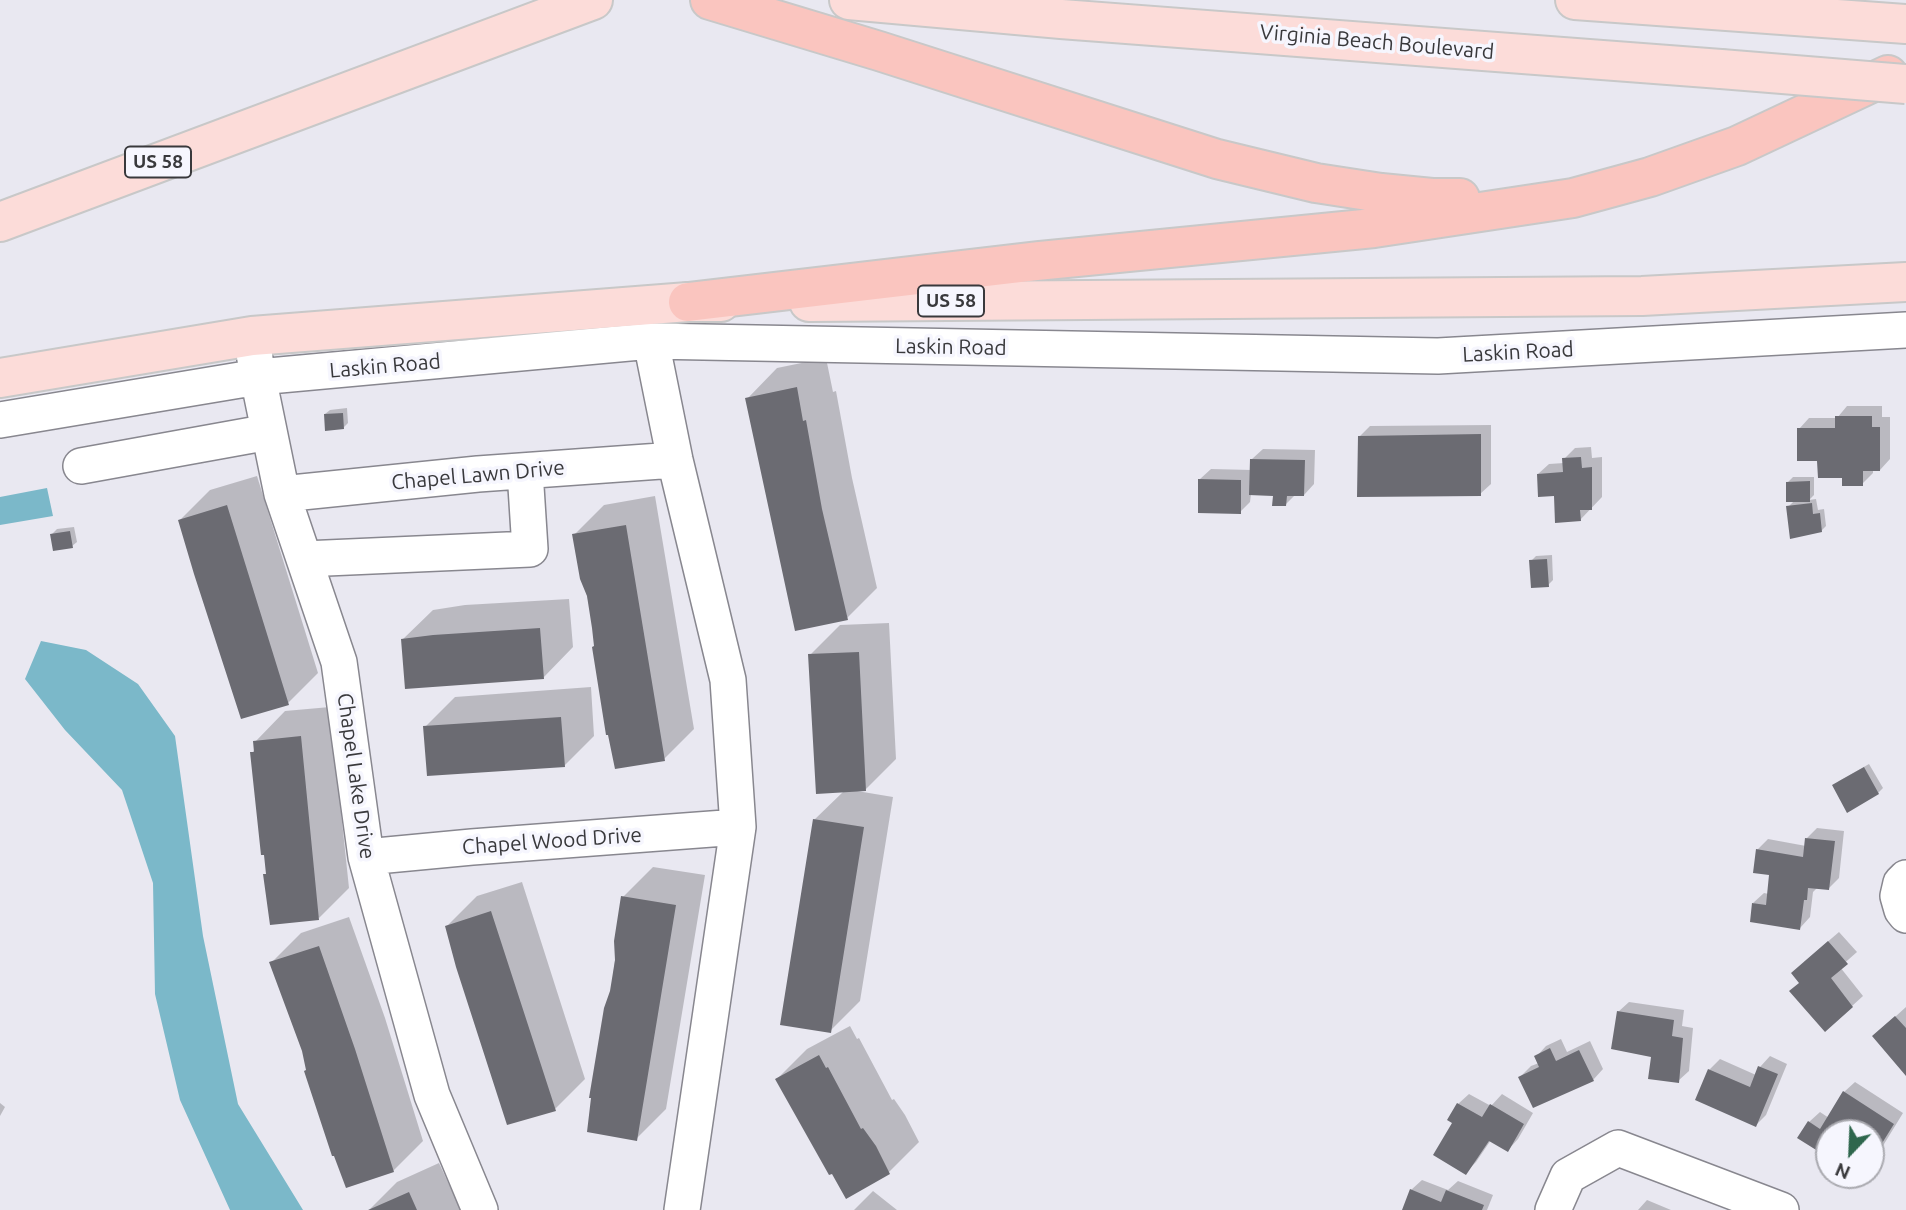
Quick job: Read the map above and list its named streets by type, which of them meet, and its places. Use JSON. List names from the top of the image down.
{
  "streets": {
    "main road": ["Virginia Beach Boulevard", "US 58", "Laskin Road"],
    "street": ["Chapel Lawn Drive", "Chapel Lake Drive", "Chapel Wood Drive"]
  },
  "crossings": [
    ["Laskin Road", "Chapel Lake Drive"],
    ["Chapel Lawn Drive", "Chapel Lake Drive"],
    ["Chapel Lake Drive", "Chapel Wood Drive"]
  ],
  "north": "bottom left"
}
